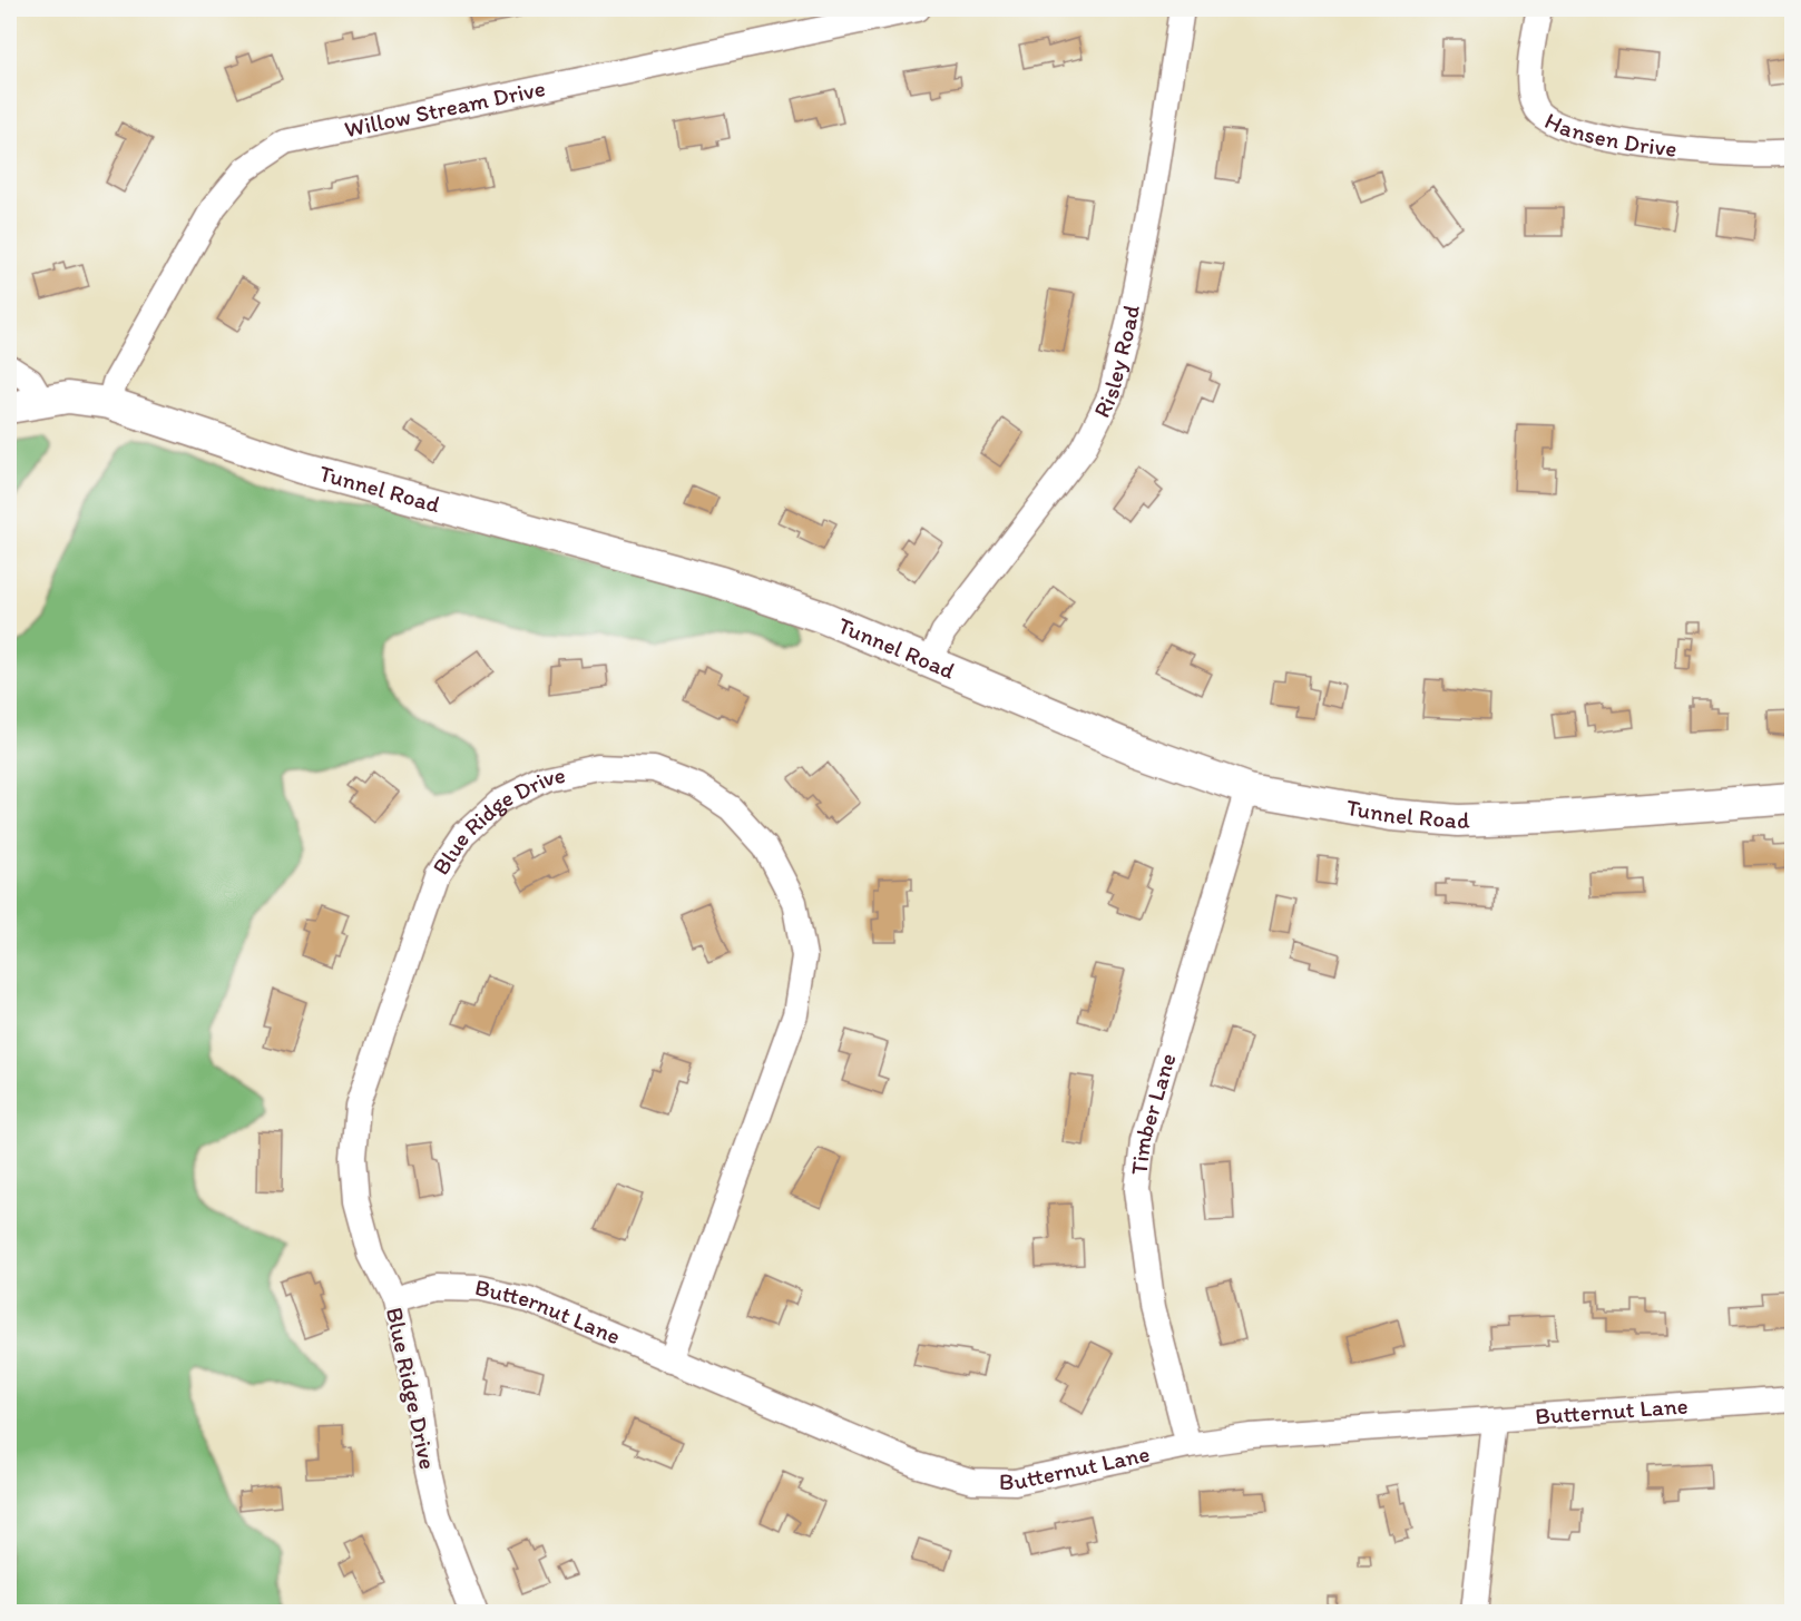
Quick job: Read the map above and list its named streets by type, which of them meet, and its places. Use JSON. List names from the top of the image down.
{
  "streets": {
    "main road": ["Tunnel Road"],
    "street": [
      "Willow Stream Drive",
      "Hansen Drive",
      "Risley Road",
      "Blue Ridge Drive",
      "Timber Lane",
      "Butternut Lane"
    ]
  },
  "crossings": [
    ["Willow Stream Drive", "Tunnel Road"],
    ["Risley Road", "Tunnel Road"],
    ["Tunnel Road", "Timber Lane"],
    ["Blue Ridge Drive", "Butternut Lane"],
    ["Timber Lane", "Butternut Lane"]
  ]
}
